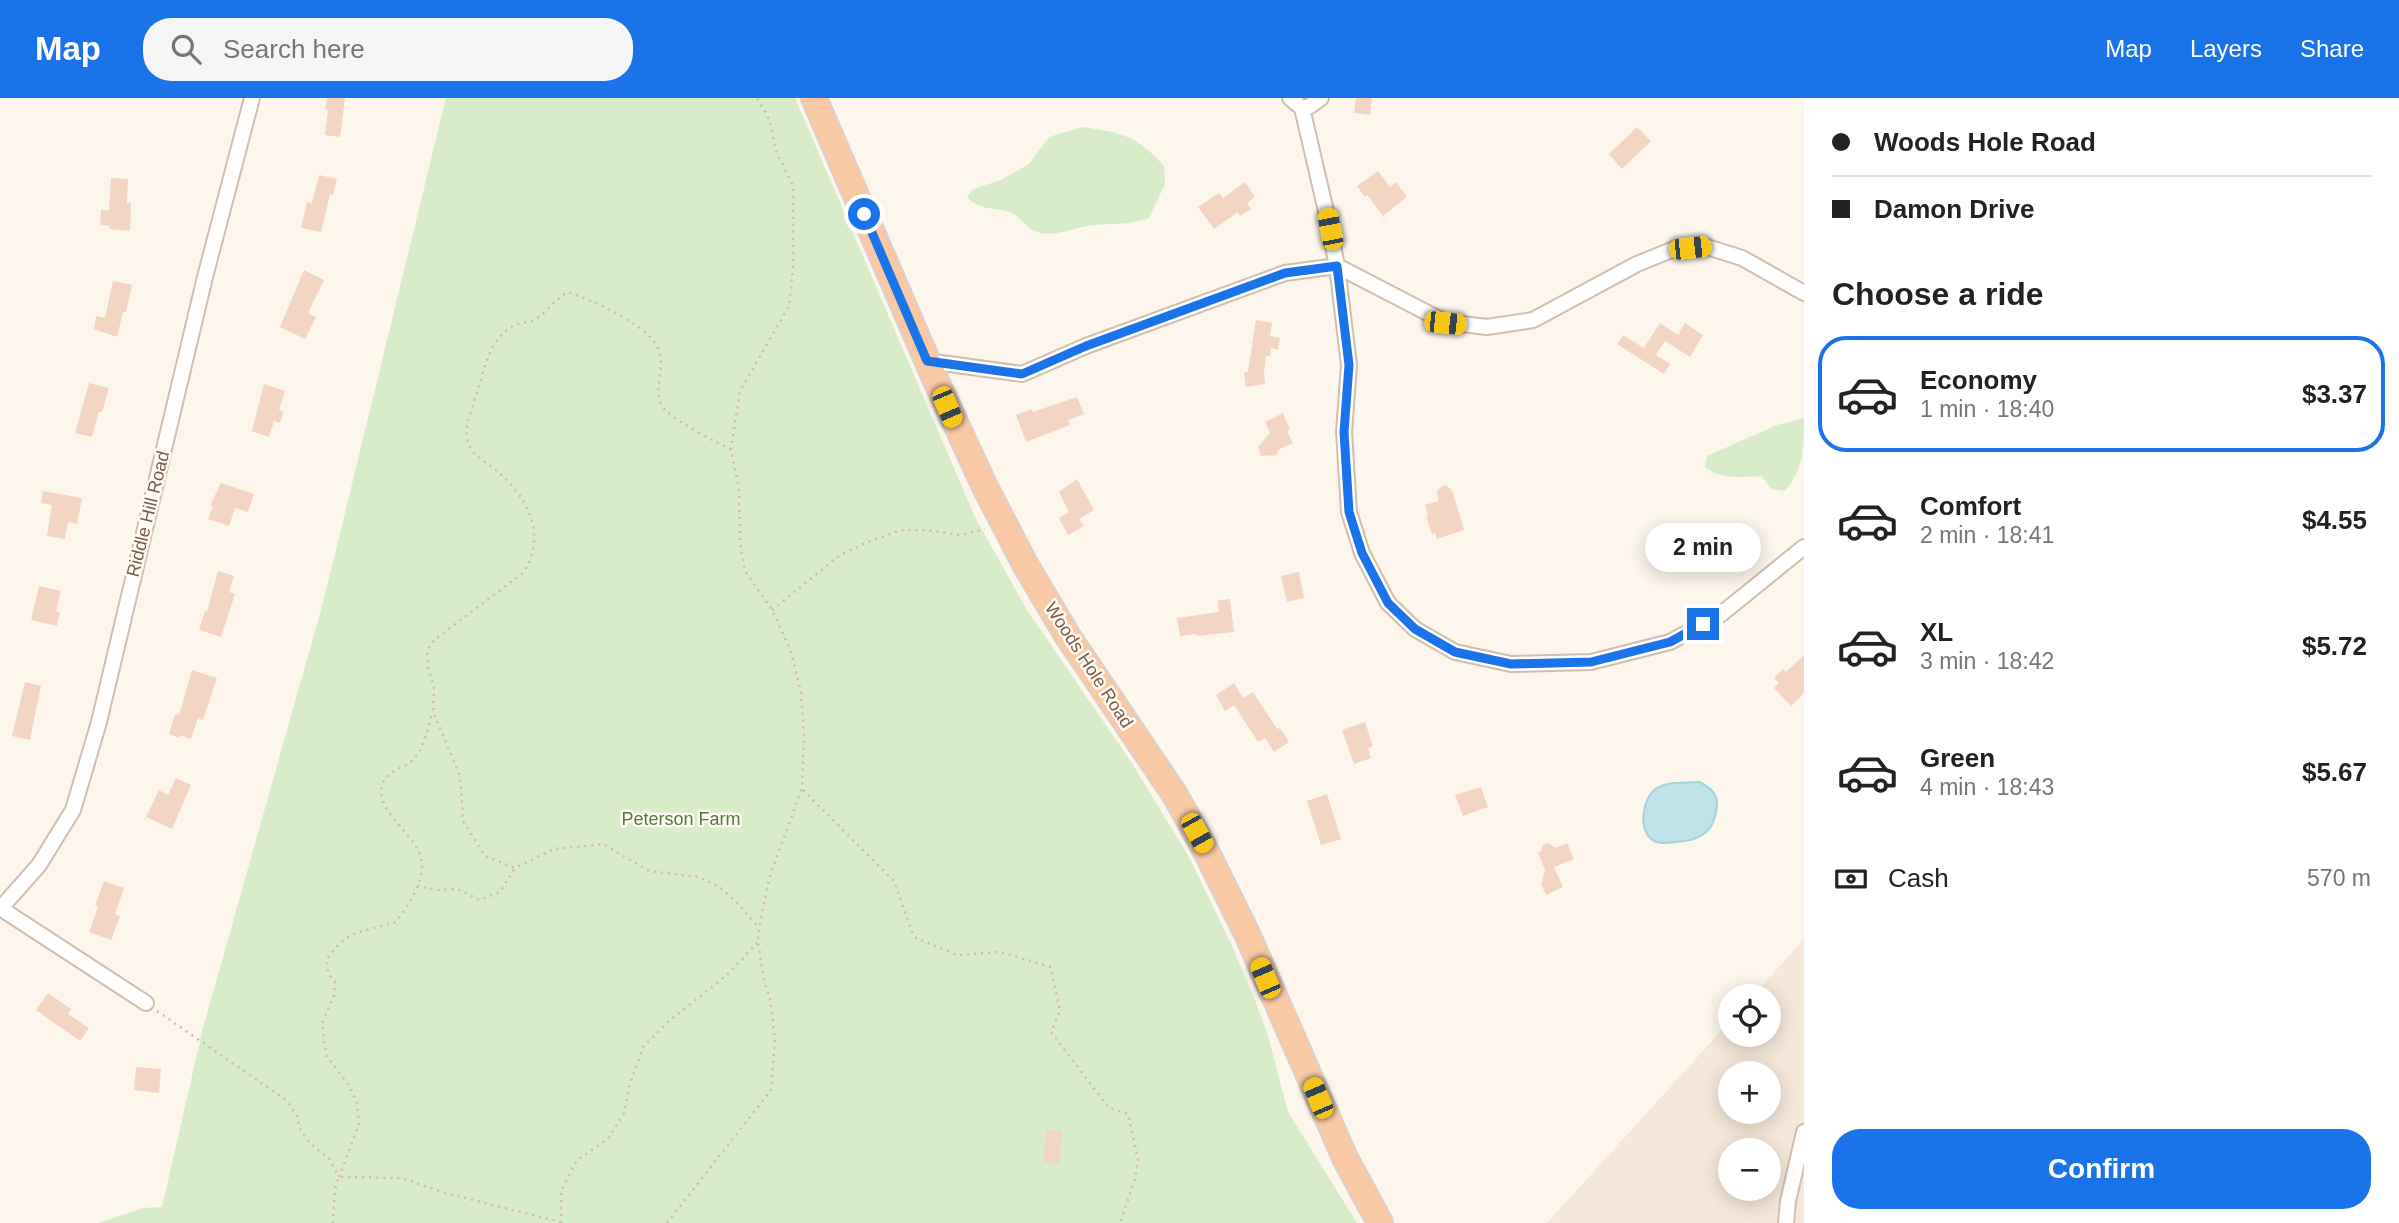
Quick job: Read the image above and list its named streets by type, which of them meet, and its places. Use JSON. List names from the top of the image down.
{
  "streets": {
    "highway": ["Woods Hole Road"],
    "street": ["Riddle Hill Road"]
  },
  "parks": ["Peterson Farm"],
  "page": {
    "header": "Map",
    "search": "Search here",
    "nav": ["Map", "Layers", "Share"],
    "banner": ["Woods Hole Road", "Damon Drive"],
    "heading": "Choose a ride",
    "list": [
      {
        "name": "Economy",
        "note": "1 min · 18:40",
        "value": "$3.37"
      },
      {
        "name": "Comfort",
        "note": "2 min · 18:41",
        "value": "$4.55"
      },
      {
        "name": "XL",
        "note": "3 min · 18:42",
        "value": "$5.72"
      },
      {
        "name": "Green",
        "note": "4 min · 18:43",
        "value": "$5.67"
      }
    ],
    "bubble": "2 min",
    "pay": ["Cash", "570 m"],
    "map_buttons": ["+", "−"],
    "buttons": "Confirm"
  }
}
